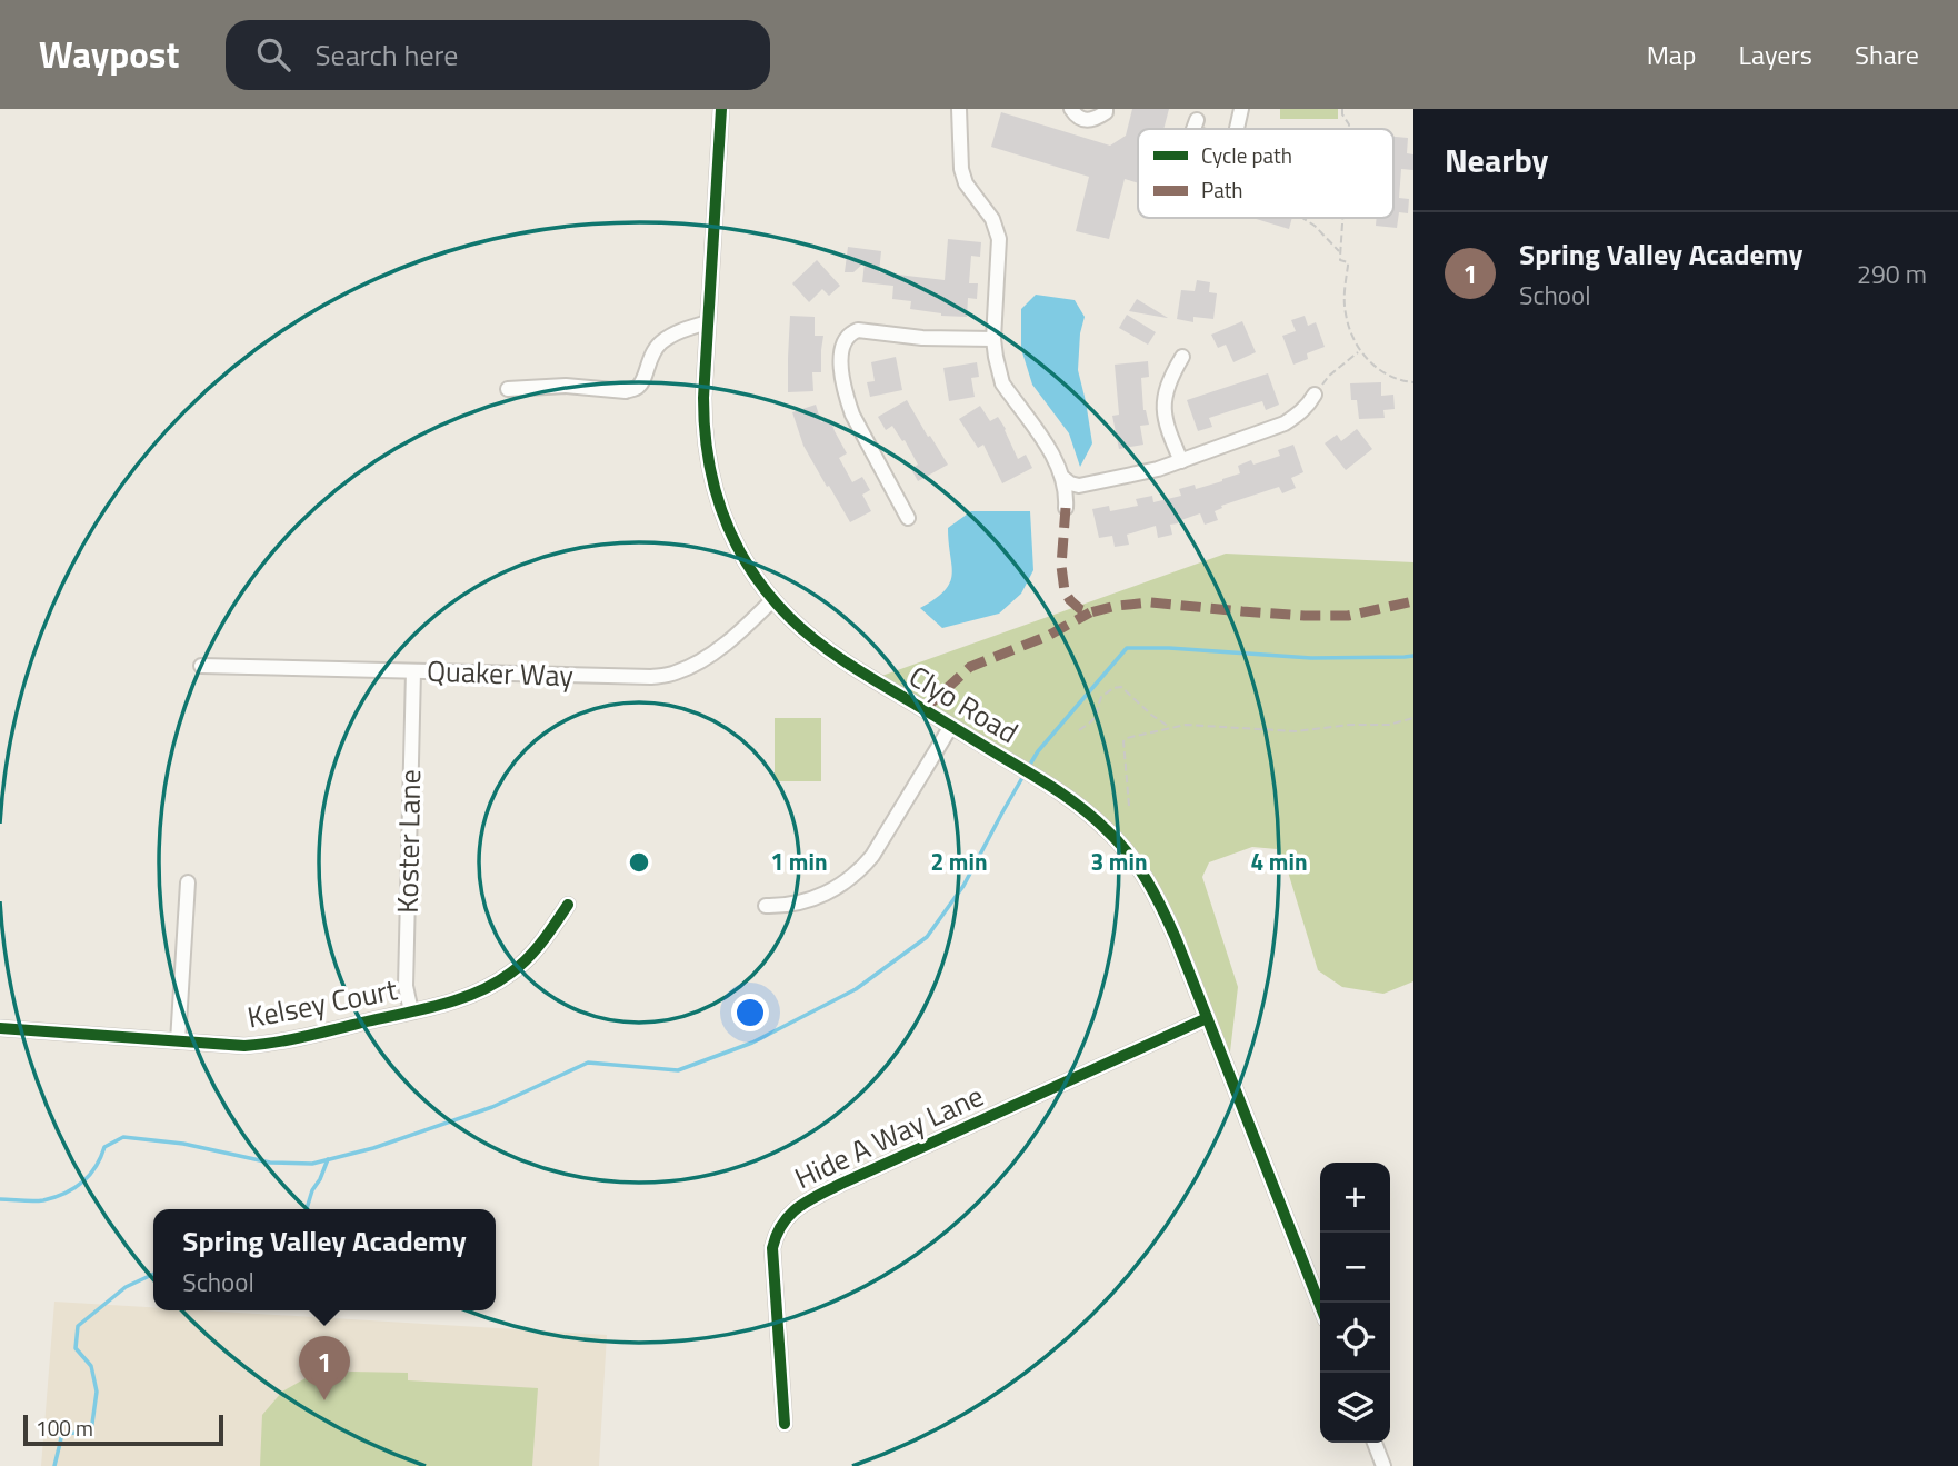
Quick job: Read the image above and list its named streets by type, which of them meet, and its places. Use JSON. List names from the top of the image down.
{
  "streets": {
    "street": [
      "Quaker Way",
      "Clyo Road",
      "Koster Lane",
      "Kelsey Court",
      "Hide A Way Lane"
    ]
  },
  "crossings": [
    ["Quaker Way", "Clyo Road"],
    ["Quaker Way", "Koster Lane"],
    ["Clyo Road", "Hide A Way Lane"],
    ["Koster Lane", "Kelsey Court"]
  ],
  "legend": ["Cycle path", "Path"],
  "scale_bar": "100 m",
  "page": {
    "header": "Waypost",
    "search": "Search here",
    "nav": ["Map", "Layers", "Share"],
    "heading": "Nearby",
    "list": [
      {
        "mark": "1",
        "name": "Spring Valley Academy",
        "note": "School",
        "value": "290 m"
      }
    ],
    "map_buttons": ["+", "−"],
    "popup": ["Spring Valley Academy", "School"],
    "pins": "1",
    "scale": "100 m"
  },
  "rings": [
    "1 min",
    "2 min",
    "3 min",
    "4 min"
  ]
}
